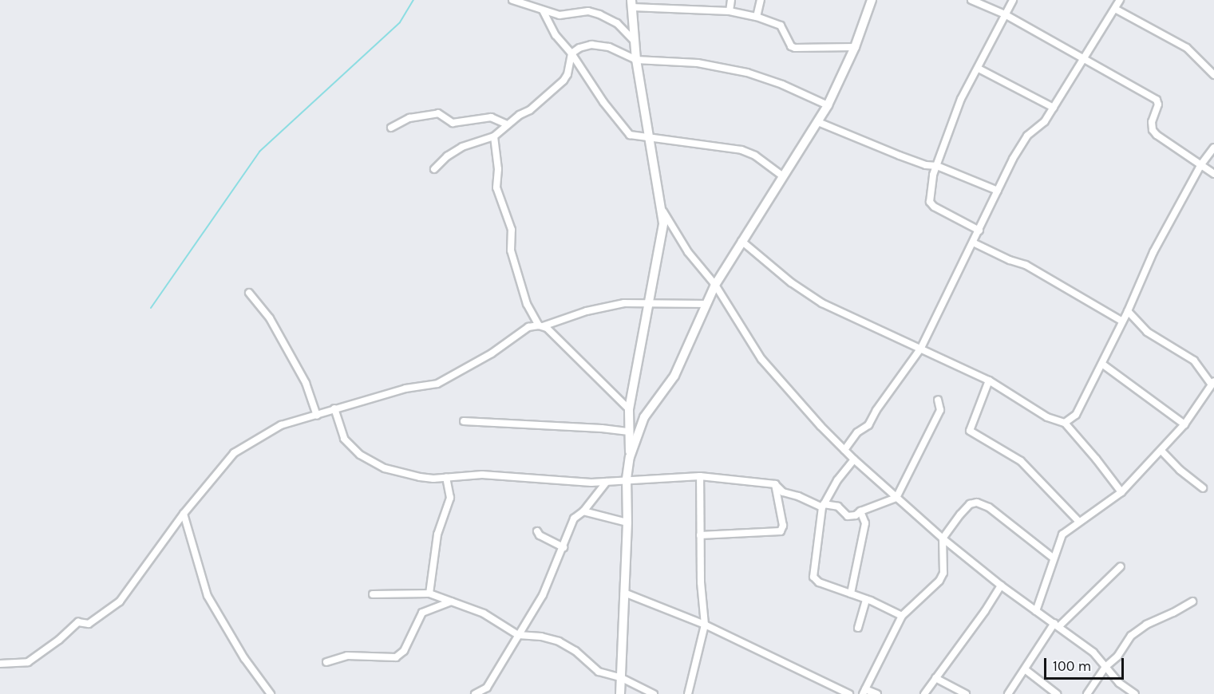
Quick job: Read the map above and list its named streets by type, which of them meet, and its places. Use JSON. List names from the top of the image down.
{
  "scale_bar": "100 m"
}
